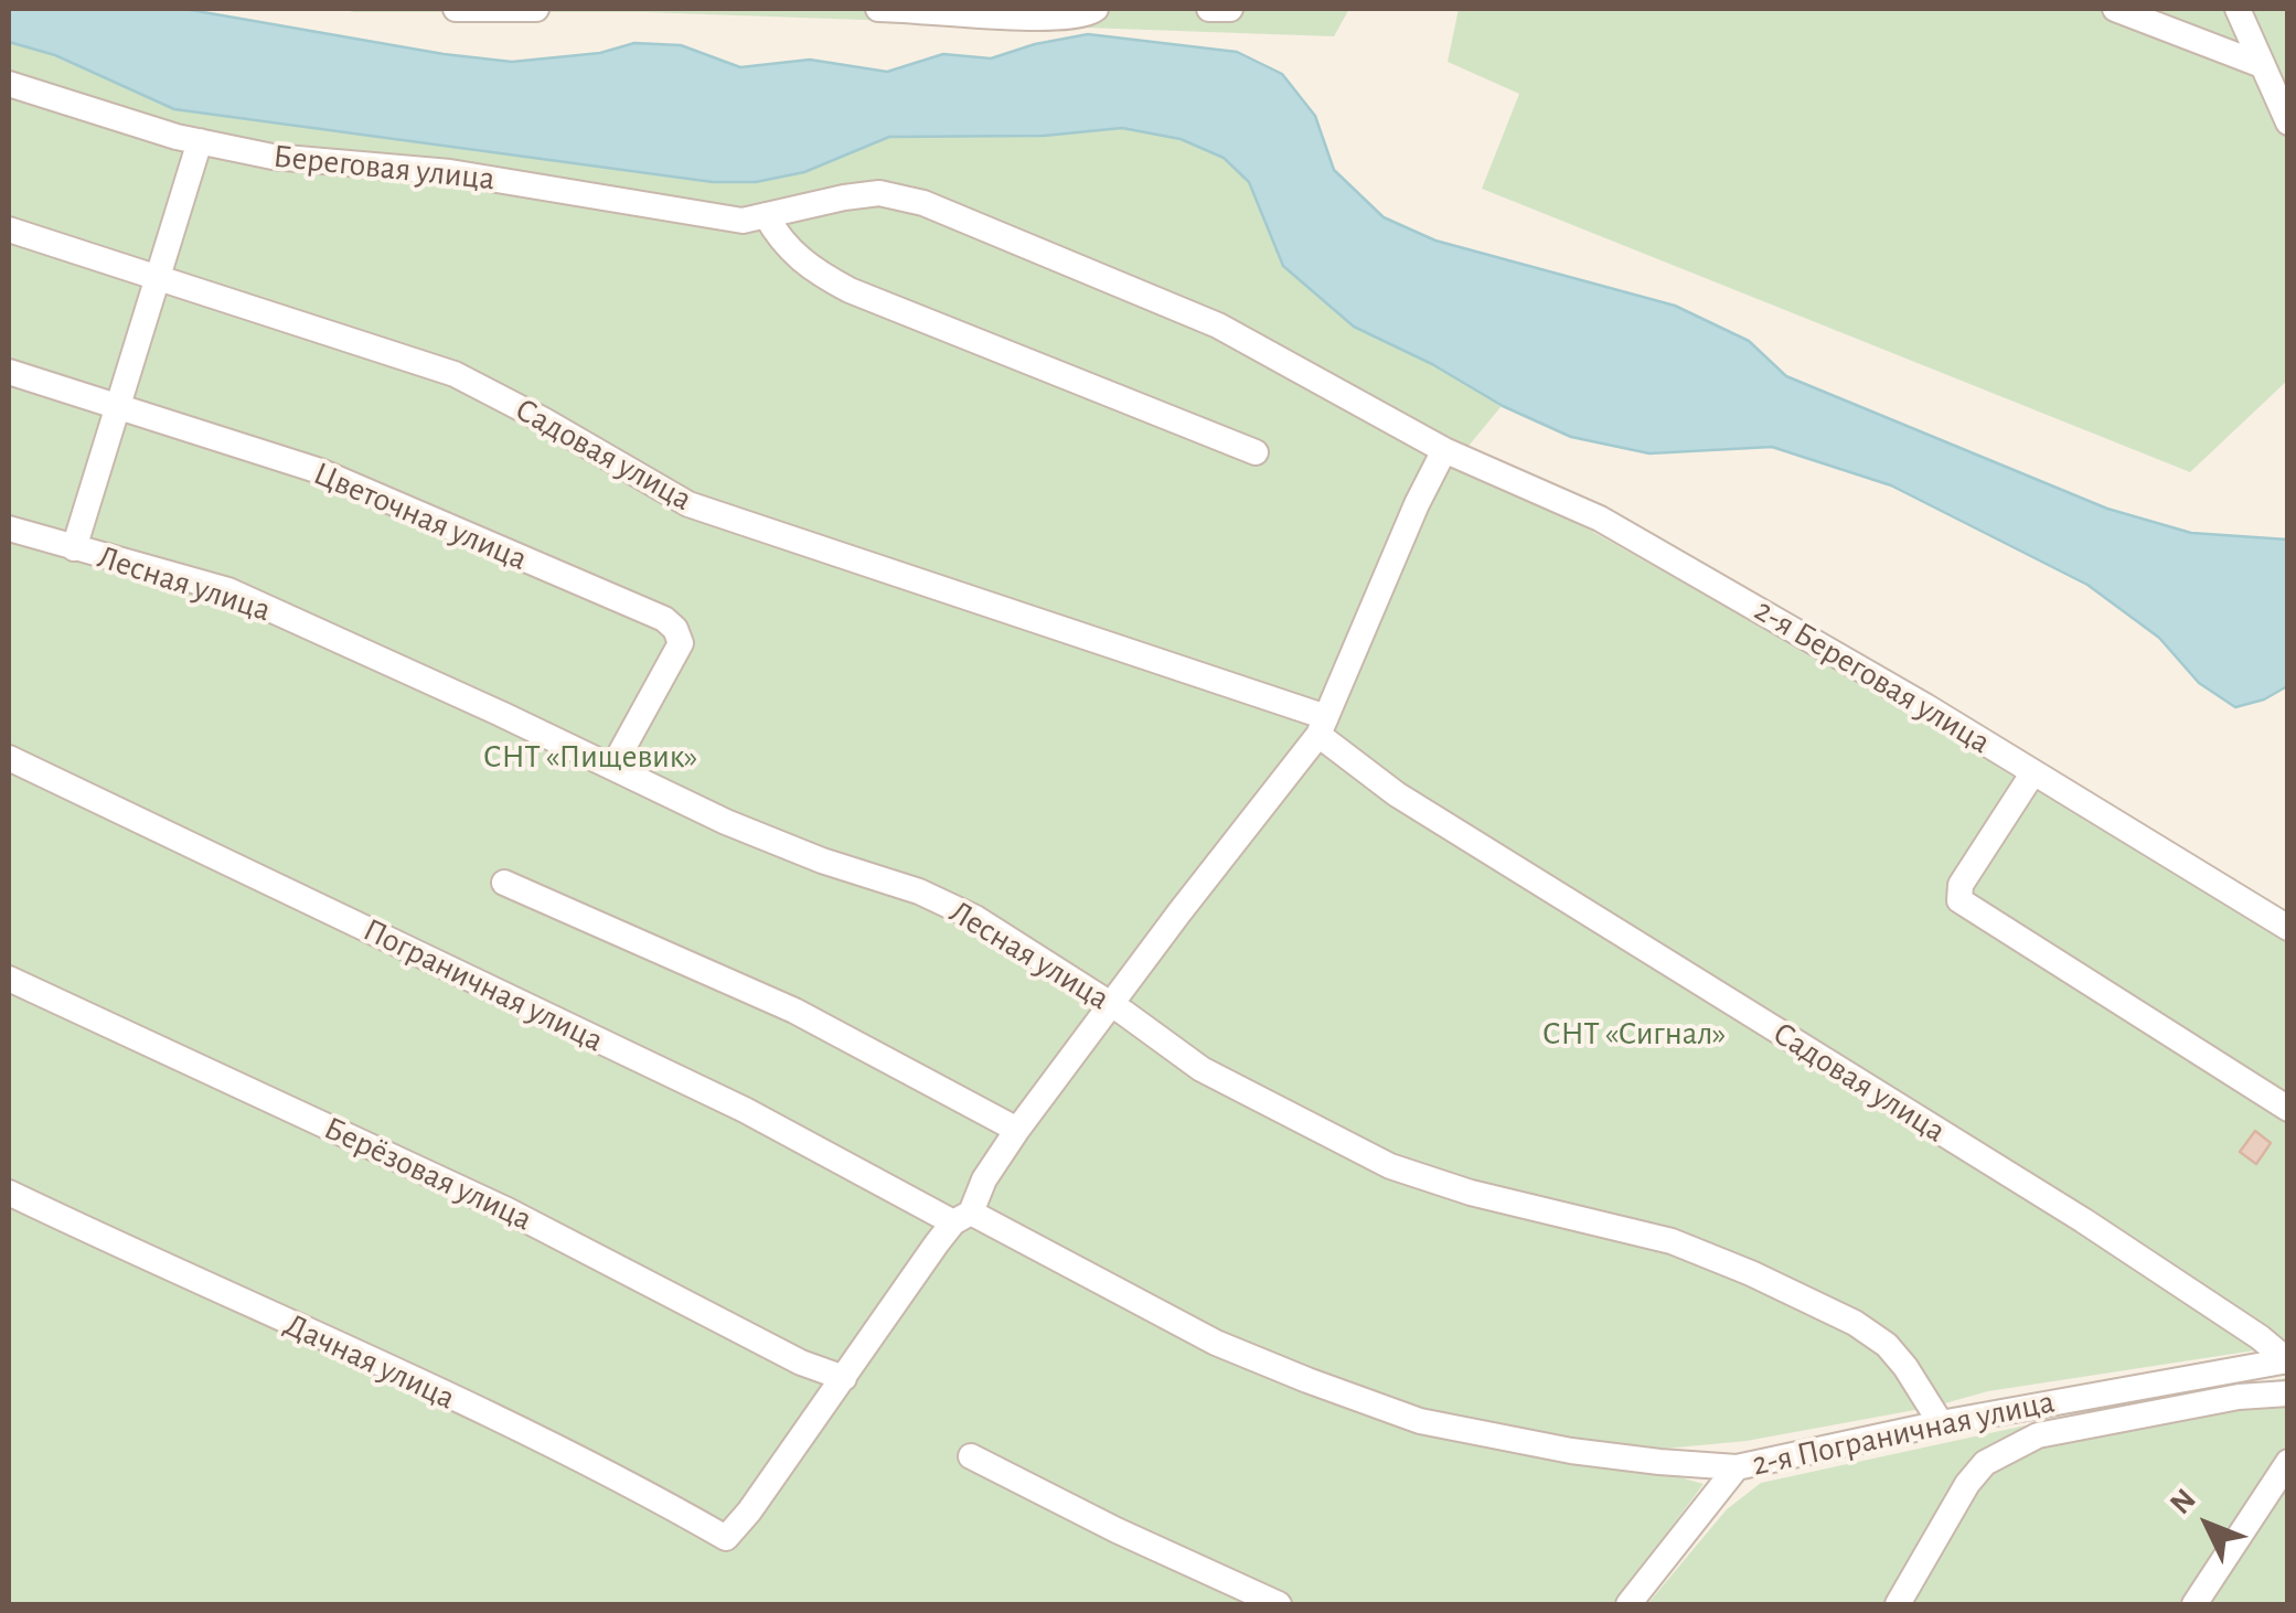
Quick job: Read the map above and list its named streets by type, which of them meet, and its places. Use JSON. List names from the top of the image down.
{
  "streets": {
    "street": [
      "Береговая улица",
      "Садовая улица",
      "Цветочная улица",
      "Лесная улица",
      "2-я Береговая улица",
      "Пограничная улица",
      "Берёзовая улица",
      "Дачная улица",
      "2-я Пограничная улица"
    ]
  },
  "crossings": [
    ["Береговая улица", "2-я Береговая улица"],
    ["Садовая улица", "2-я Пограничная улица"],
    ["Цветочная улица", "Лесная улица"],
    ["Лесная улица", "2-я Пограничная улица"],
    ["Пограничная улица", "2-я Пограничная улица"],
    ["Берёзовая улица", "Дачная улица"]
  ],
  "parks": ["СНТ «Пищевик»", "СНТ «Сигнал»"],
  "north": "top left"
}
